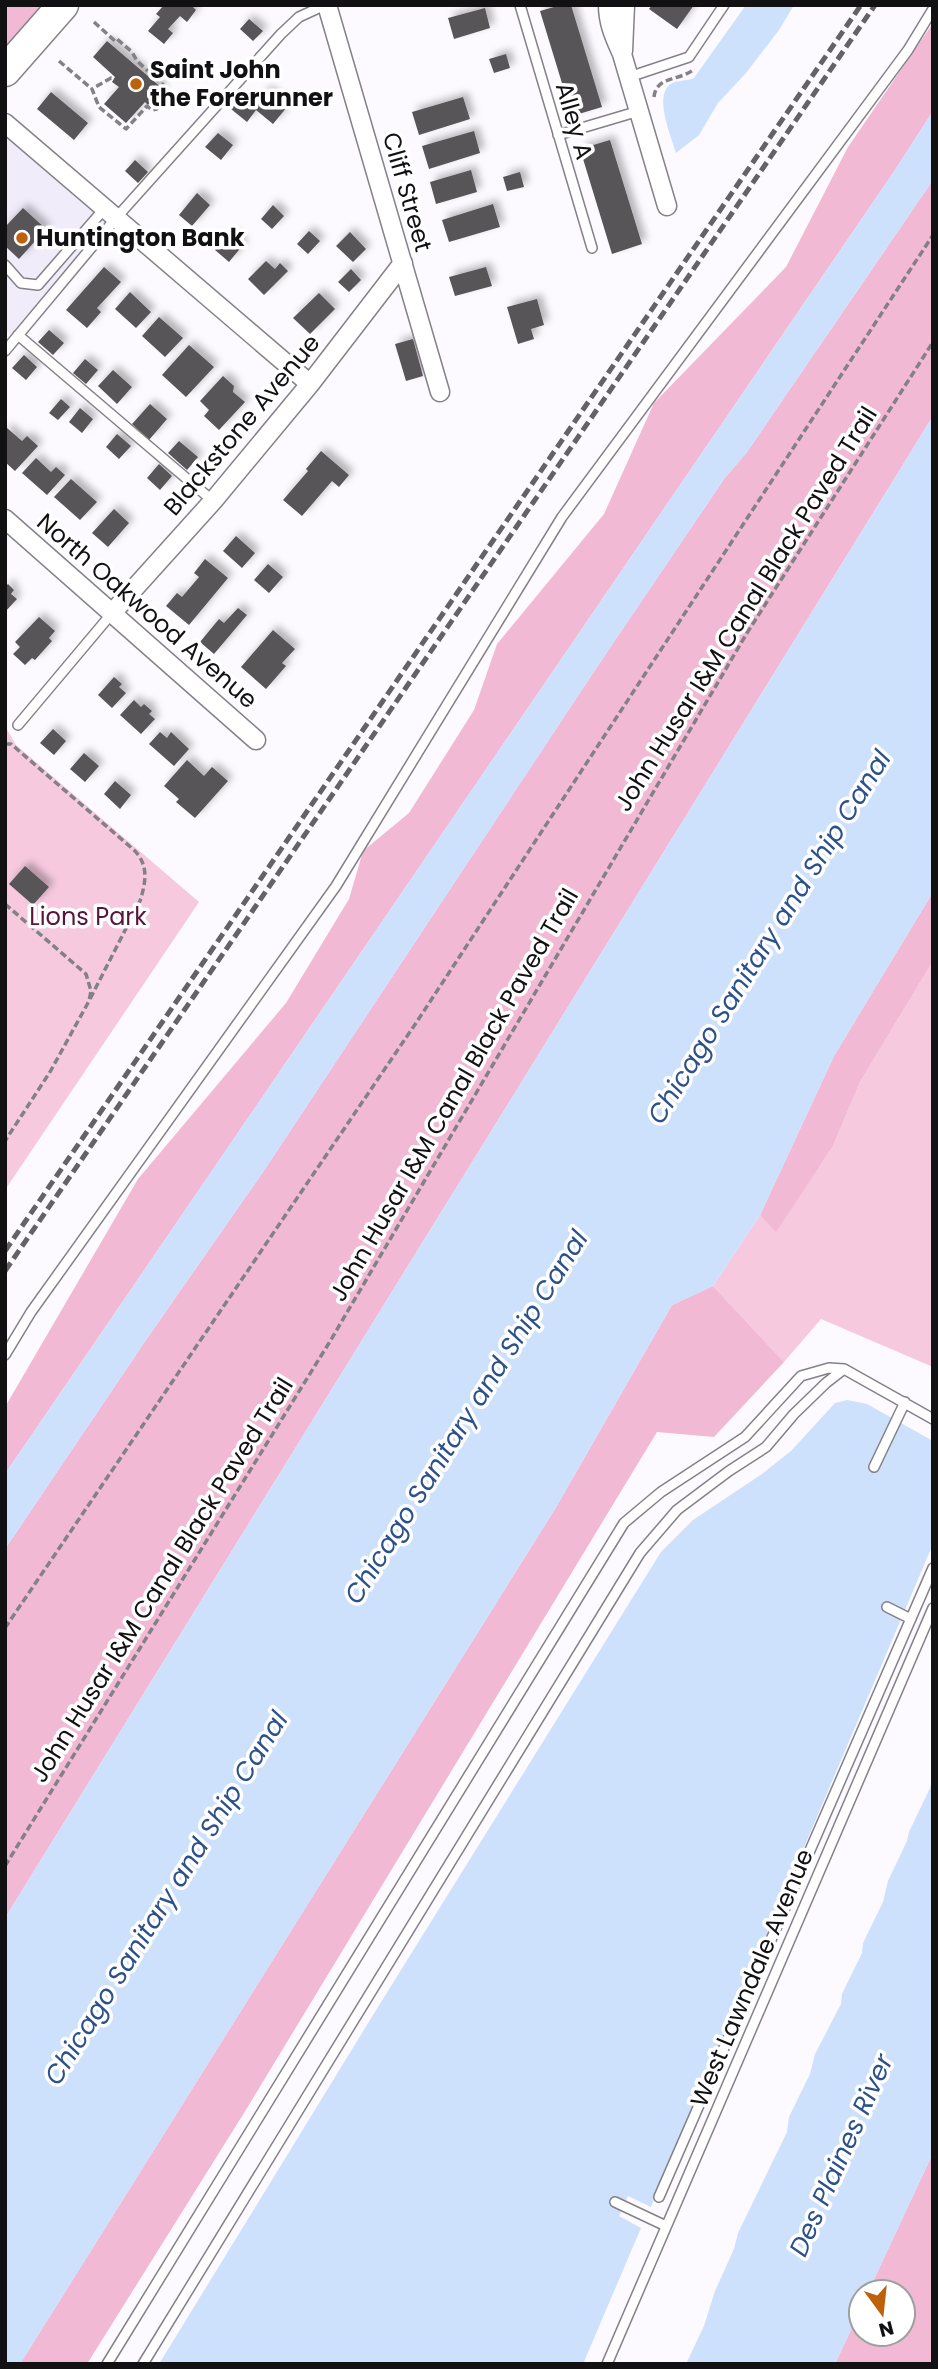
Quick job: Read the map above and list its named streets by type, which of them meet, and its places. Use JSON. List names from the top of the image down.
{
  "streets": {
    "street": ["Cliff Street", "Blackstone Avenue", "North Oakwood Avenue"],
    "lane": ["Alley A", "West Lawndale Avenue"],
    "path": ["John Husar I&M Canal Black Paved Trail"]
  },
  "crossings": [
    ["Cliff Street", "Blackstone Avenue"],
    ["Blackstone Avenue", "North Oakwood Avenue"]
  ],
  "water": ["Chicago Sanitary and Ship Canal", "Des Plaines River"],
  "parks": ["Lions Park"],
  "places": ["Saint John the Forerunner", "Huntington Bank"],
  "north": "bottom"
}
